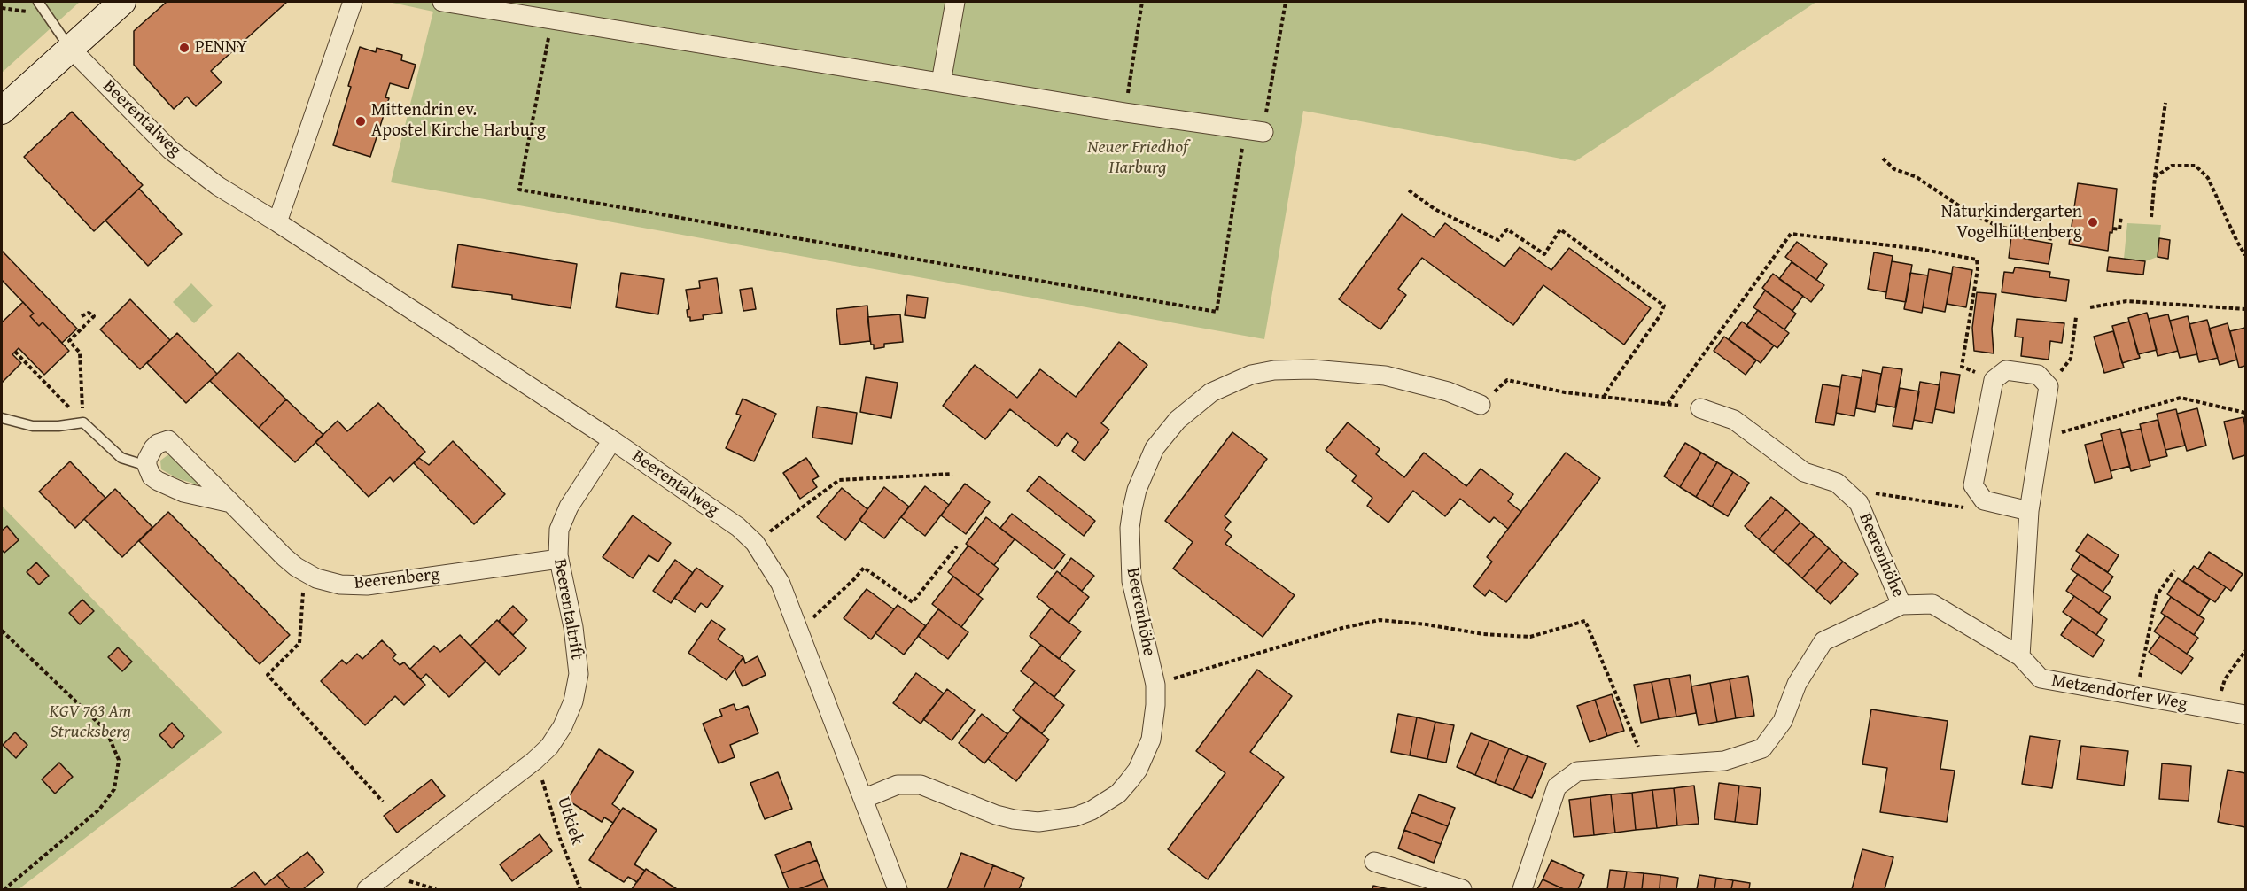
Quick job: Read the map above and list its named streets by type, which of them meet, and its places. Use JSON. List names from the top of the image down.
{
  "streets": {
    "street": [
      "Beerentalweg",
      "Beerenhöhe",
      "Beerenberg",
      "Beerentaltrift",
      "Metzendorfer Weg"
    ],
    "path": ["Utkiek"]
  },
  "crossings": [
    ["Beerentalweg", "Beerenhöhe"],
    ["Beerentalweg", "Beerentaltrift"],
    ["Beerenhöhe", "Metzendorfer Weg"],
    ["Beerenberg", "Beerentaltrift"],
    ["Beerentaltrift", "Utkiek"]
  ],
  "parks": ["Neuer Friedhof Harburg", "KGV 763 Am Strucksberg"],
  "places": ["PENNY", "Mittendrin ev. Apostel Kirche Harburg", "Naturkindergarten Vogelhüttenberg"]
}
